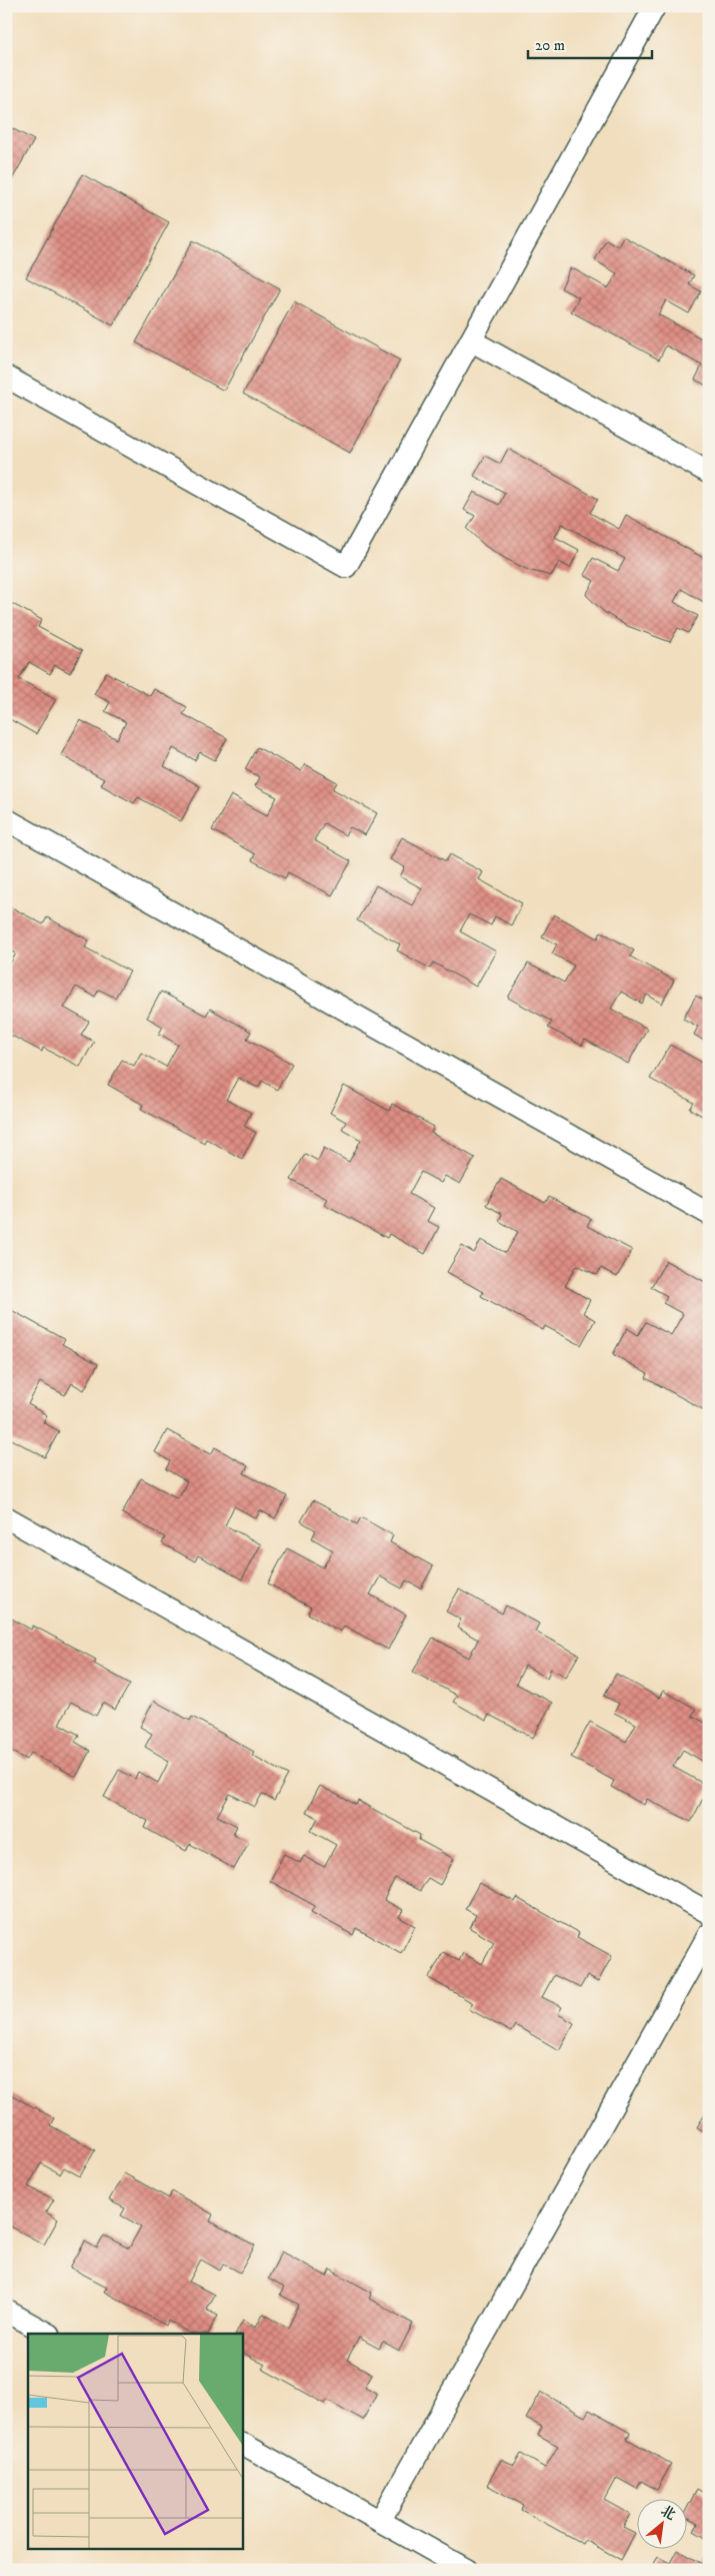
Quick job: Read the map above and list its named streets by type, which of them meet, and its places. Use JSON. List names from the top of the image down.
{
  "scale_bar": "20 m",
  "north": "top right"
}
